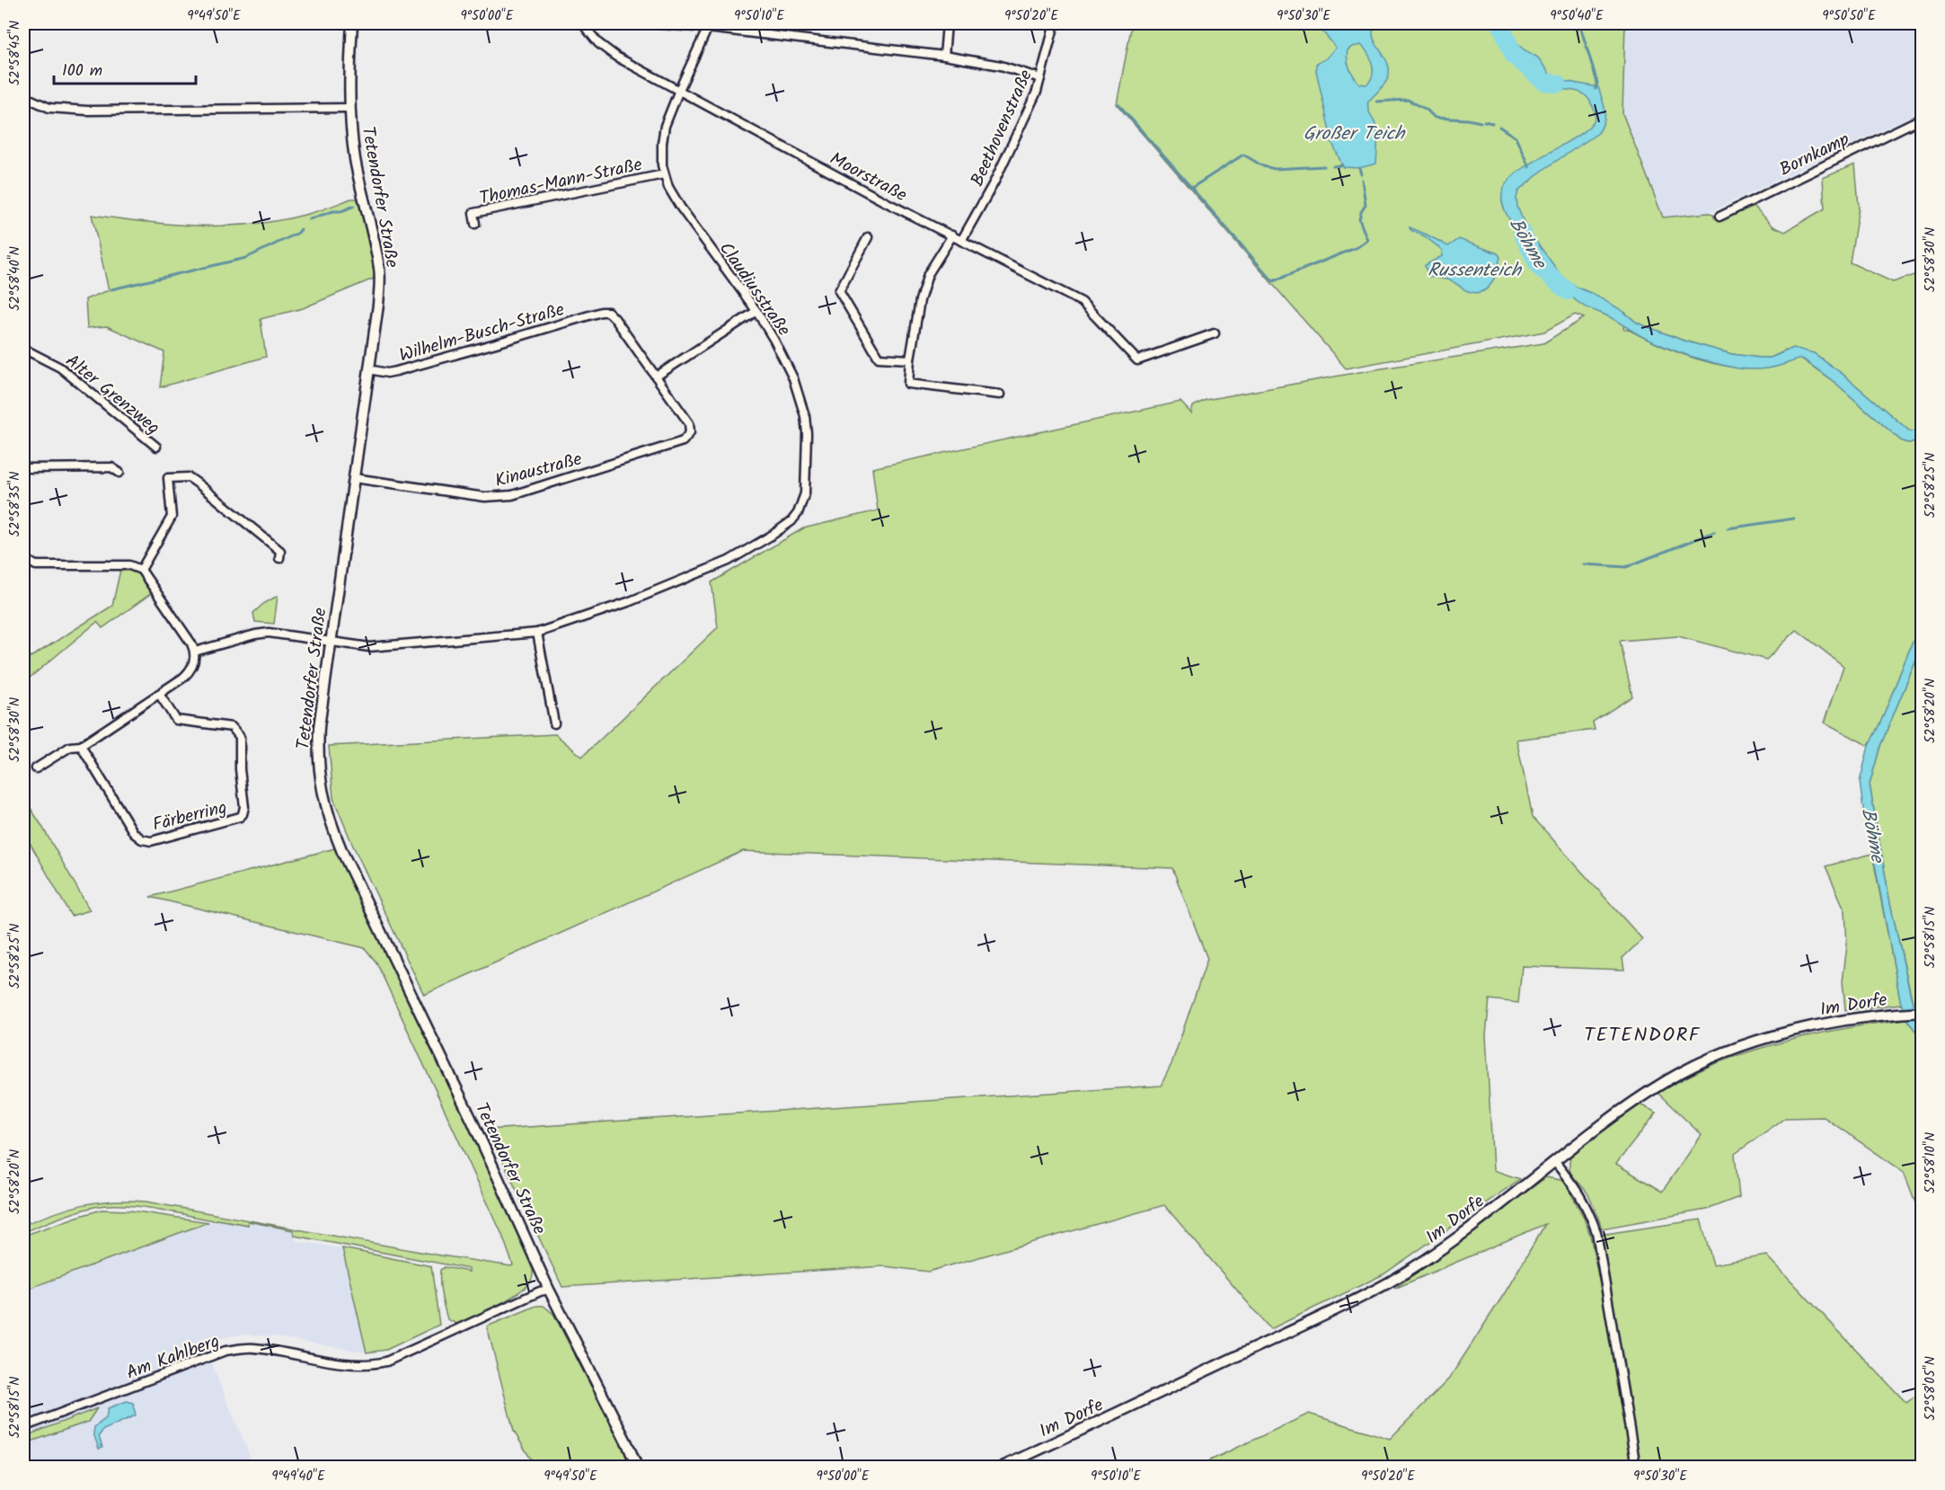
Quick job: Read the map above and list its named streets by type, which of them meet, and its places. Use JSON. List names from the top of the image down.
{
  "streets": {
    "street": [
      "Beethovenstraße",
      "Bornkamp",
      "Moorstraße",
      "Thomas-Mann-Straße",
      "Tetendorfer Straße",
      "Claudiusstraße",
      "Wilhelm-Busch-Straße",
      "Alter Grenzweg",
      "Kinaustraße",
      "Färberring",
      "Im Dorfe",
      "Am Kahlberg"
    ]
  },
  "crossings": [
    ["Beethovenstraße", "Moorstraße"],
    ["Moorstraße", "Claudiusstraße"],
    ["Thomas-Mann-Straße", "Claudiusstraße"],
    ["Tetendorfer Straße", "Claudiusstraße"],
    ["Tetendorfer Straße", "Wilhelm-Busch-Straße"],
    ["Tetendorfer Straße", "Kinaustraße"],
    ["Tetendorfer Straße", "Am Kahlberg"],
    ["Wilhelm-Busch-Straße", "Kinaustraße"]
  ],
  "districts": ["TETENDORF"],
  "water": ["Großer Teich", "Böhme", "Russenteich"],
  "scale_bar": "100 m",
  "coordinates": [
    "9°49'50\"E",
    "9°50'00\"E",
    "9°50'10\"E",
    "9°50'20\"E",
    "9°50'30\"E",
    "9°50'40\"E",
    "9°50'50\"E",
    "52°58'45\"N",
    "52°58'30\"N",
    "52°58'40\"N",
    "52°58'25\"N",
    "52°58'35\"N",
    "52°58'20\"N",
    "52°58'15\"N",
    "52°58'10\"N",
    "52°58'05\"N",
    "9°49'40\"E"
  ]
}
